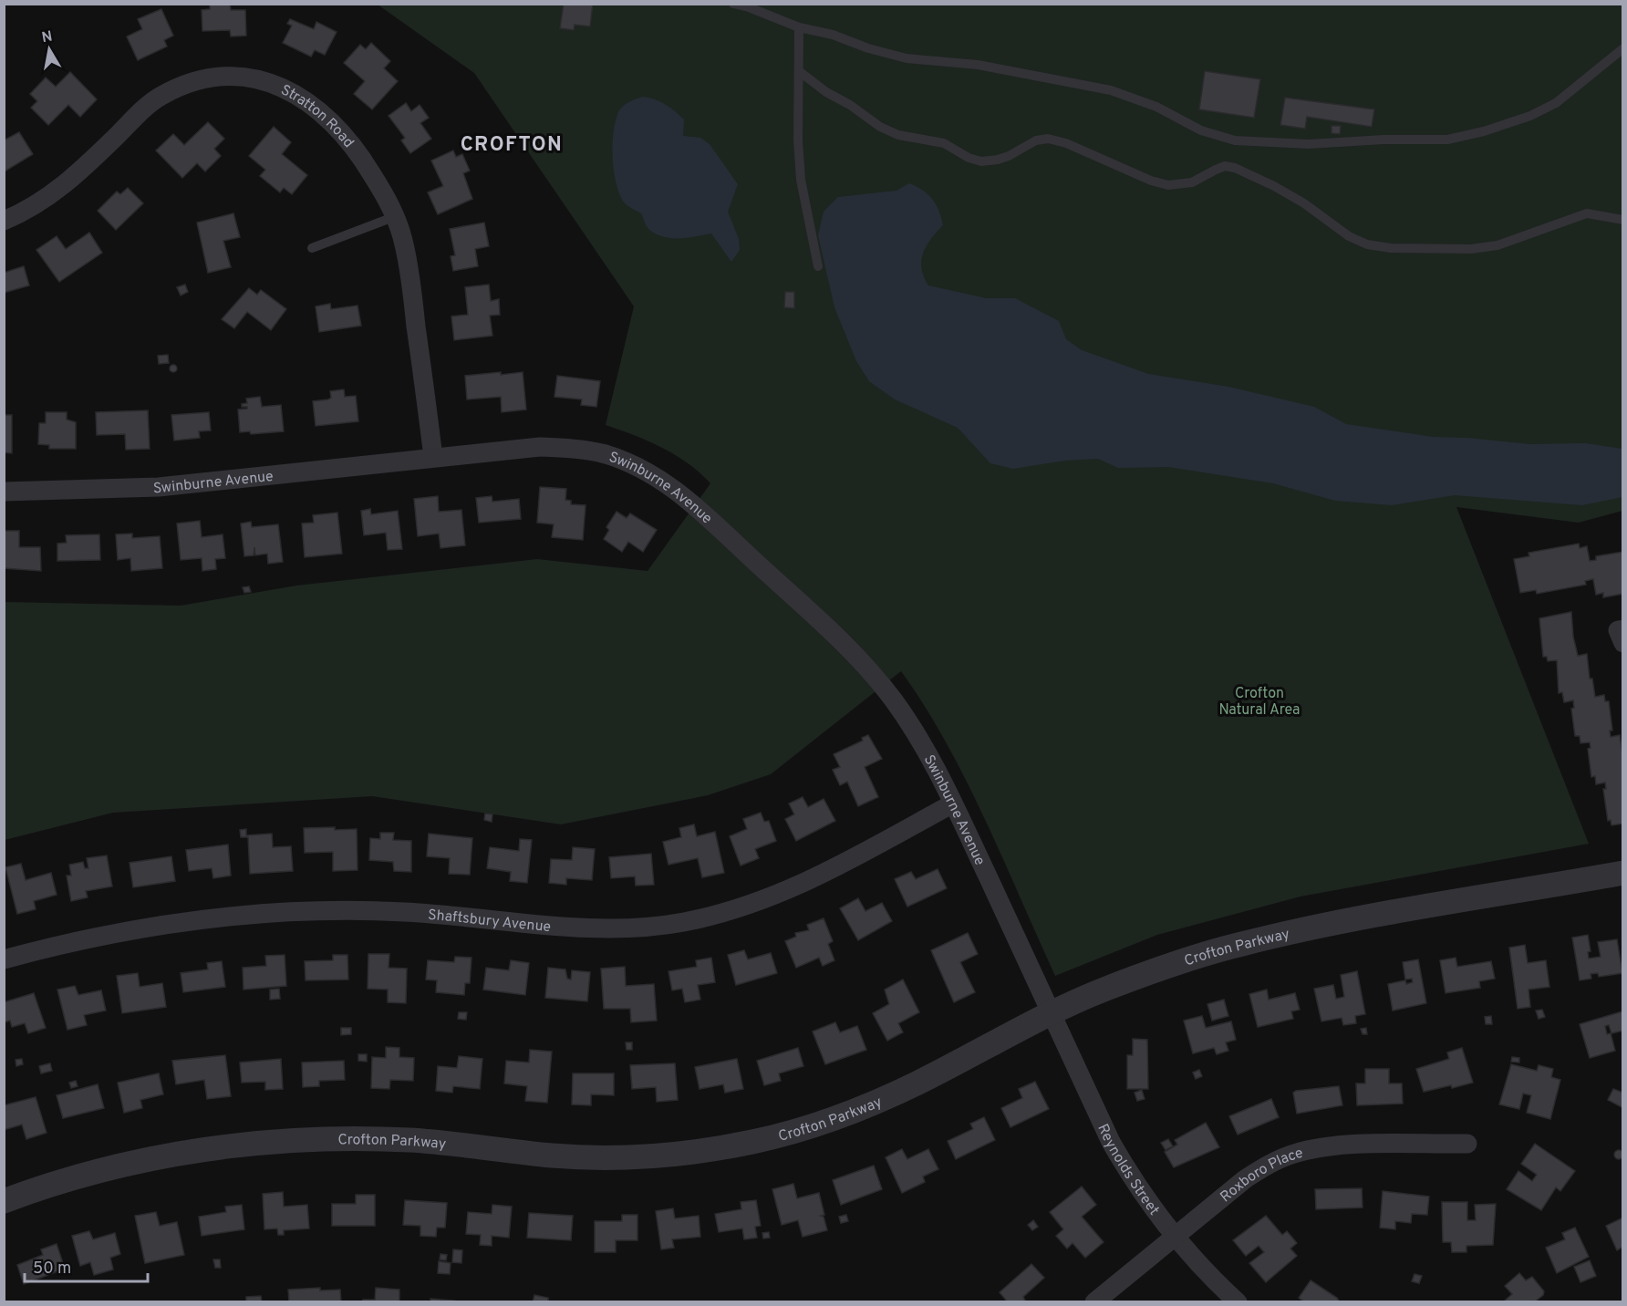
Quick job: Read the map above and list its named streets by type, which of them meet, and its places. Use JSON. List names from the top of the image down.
{
  "streets": {
    "street": [
      "Stratton Road",
      "Swinburne Avenue",
      "Shaftsbury Avenue",
      "Crofton Parkway",
      "Reynolds Street",
      "Roxboro Place"
    ]
  },
  "crossings": [
    ["Stratton Road", "Swinburne Avenue"],
    ["Swinburne Avenue", "Shaftsbury Avenue"],
    ["Swinburne Avenue", "Crofton Parkway"],
    ["Swinburne Avenue", "Reynolds Street"],
    ["Crofton Parkway", "Reynolds Street"],
    ["Reynolds Street", "Roxboro Place"]
  ],
  "districts": ["CROFTON"],
  "parks": ["Crofton Natural Area"],
  "scale_bar": "50 m",
  "north": "top"
}
